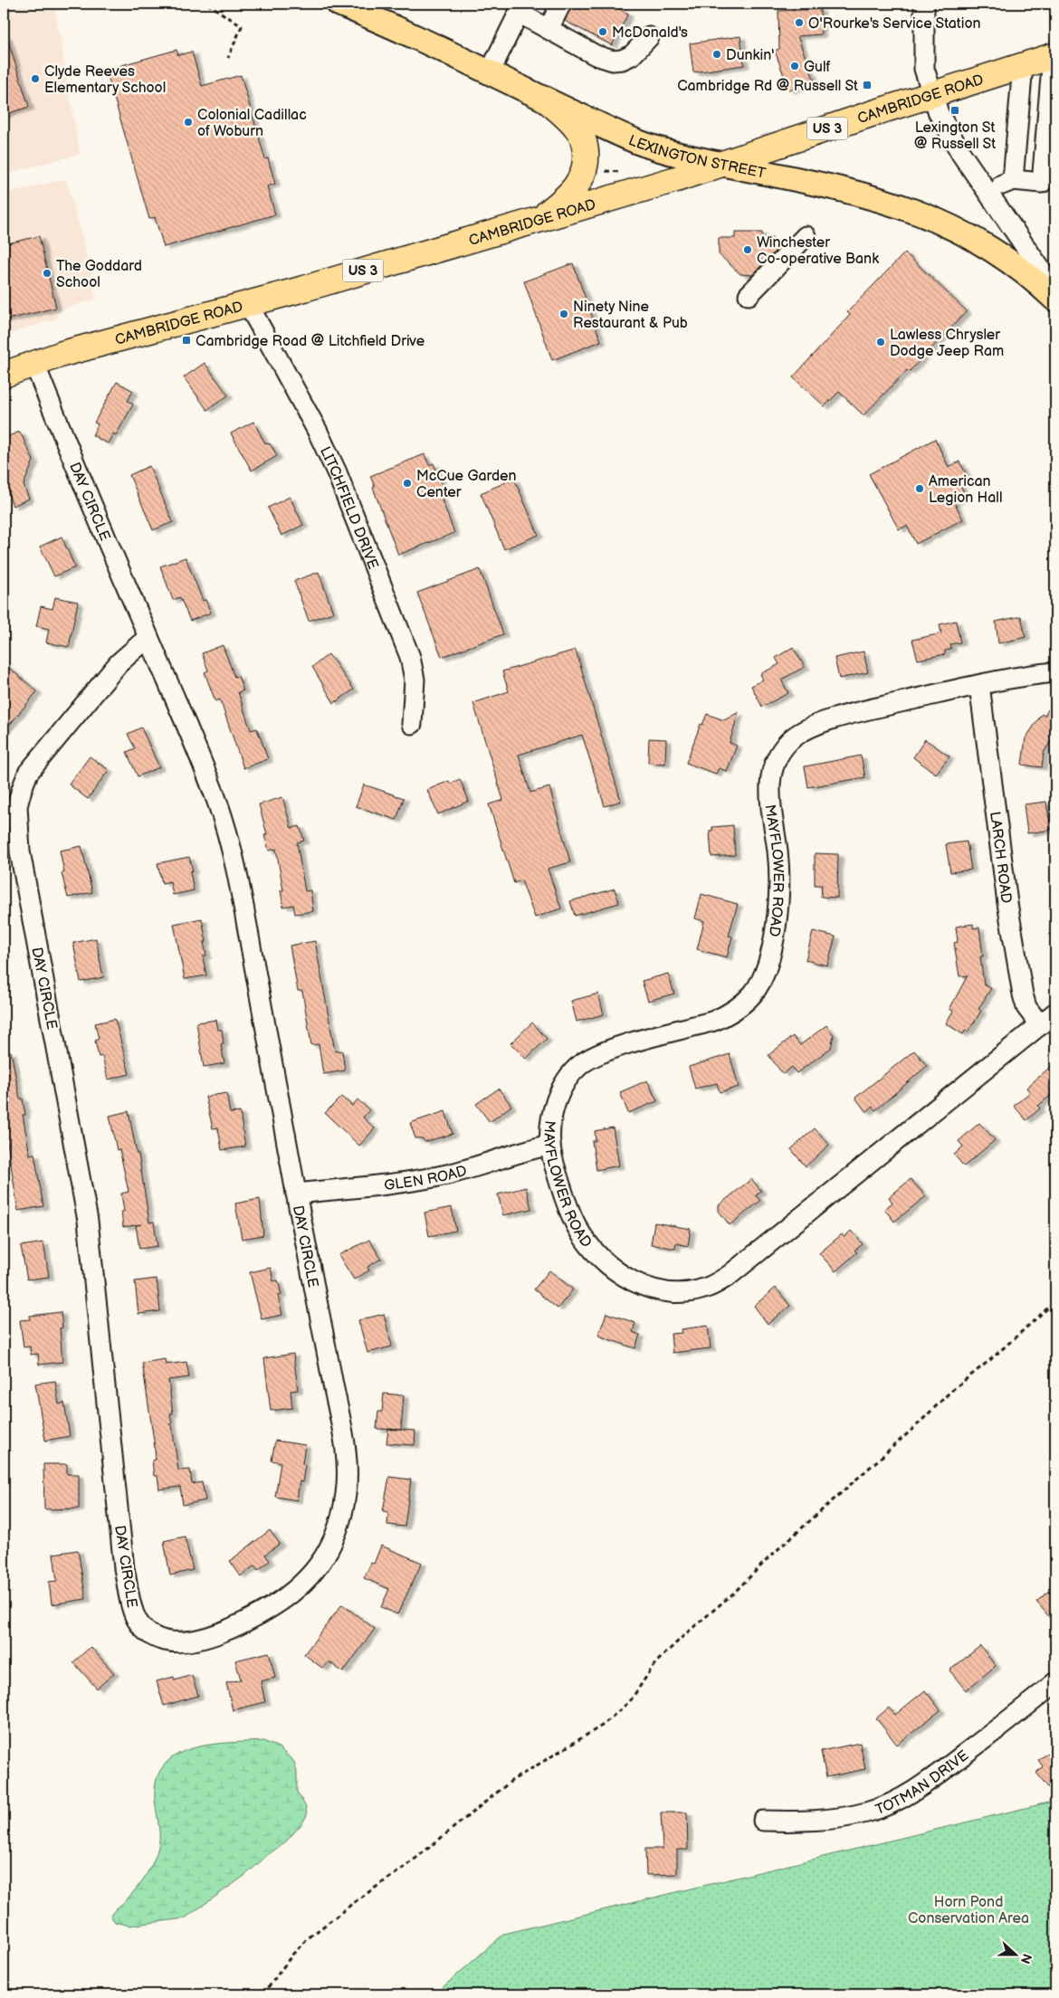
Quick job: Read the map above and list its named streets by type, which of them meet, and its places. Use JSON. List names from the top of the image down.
{
  "streets": {
    "highway": ["CAMBRIDGE ROAD", "US 3"],
    "main road": ["LEXINGTON STREET"],
    "street": [
      "DAY CIRCLE",
      "LITCHFIELD DRIVE",
      "LARCH ROAD",
      "MAYFLOWER ROAD",
      "GLEN ROAD",
      "TOTMAN DRIVE"
    ]
  },
  "crossings": [
    ["CAMBRIDGE ROAD", "LEXINGTON STREET"],
    ["CAMBRIDGE ROAD", "DAY CIRCLE"],
    ["CAMBRIDGE ROAD", "LITCHFIELD DRIVE"],
    ["DAY CIRCLE", "GLEN ROAD"],
    ["LARCH ROAD", "MAYFLOWER ROAD"],
    ["MAYFLOWER ROAD", "GLEN ROAD"]
  ],
  "parks": ["Horn Pond Conservation Area"],
  "places": {
    "other": [
      "O'Rourke's Service Station",
      "McDonald's",
      "Dunkin'",
      "Gulf",
      "Clyde Reeves Elementary School",
      "Colonial Cadillac of Woburn",
      "Winchester Co-operative Bank",
      "The Goddard School",
      "Ninety Nine Restaurant & Pub",
      "Lawless Chrysler Dodge Jeep Ram",
      "McCue Garden Center",
      "American Legion Hall"
    ],
    "transit": ["Cambridge Rd @ Russell St", "Lexington St @ Russell St", "Cambridge Road @ Litchfield Drive"]
  },
  "north": "right"
}
